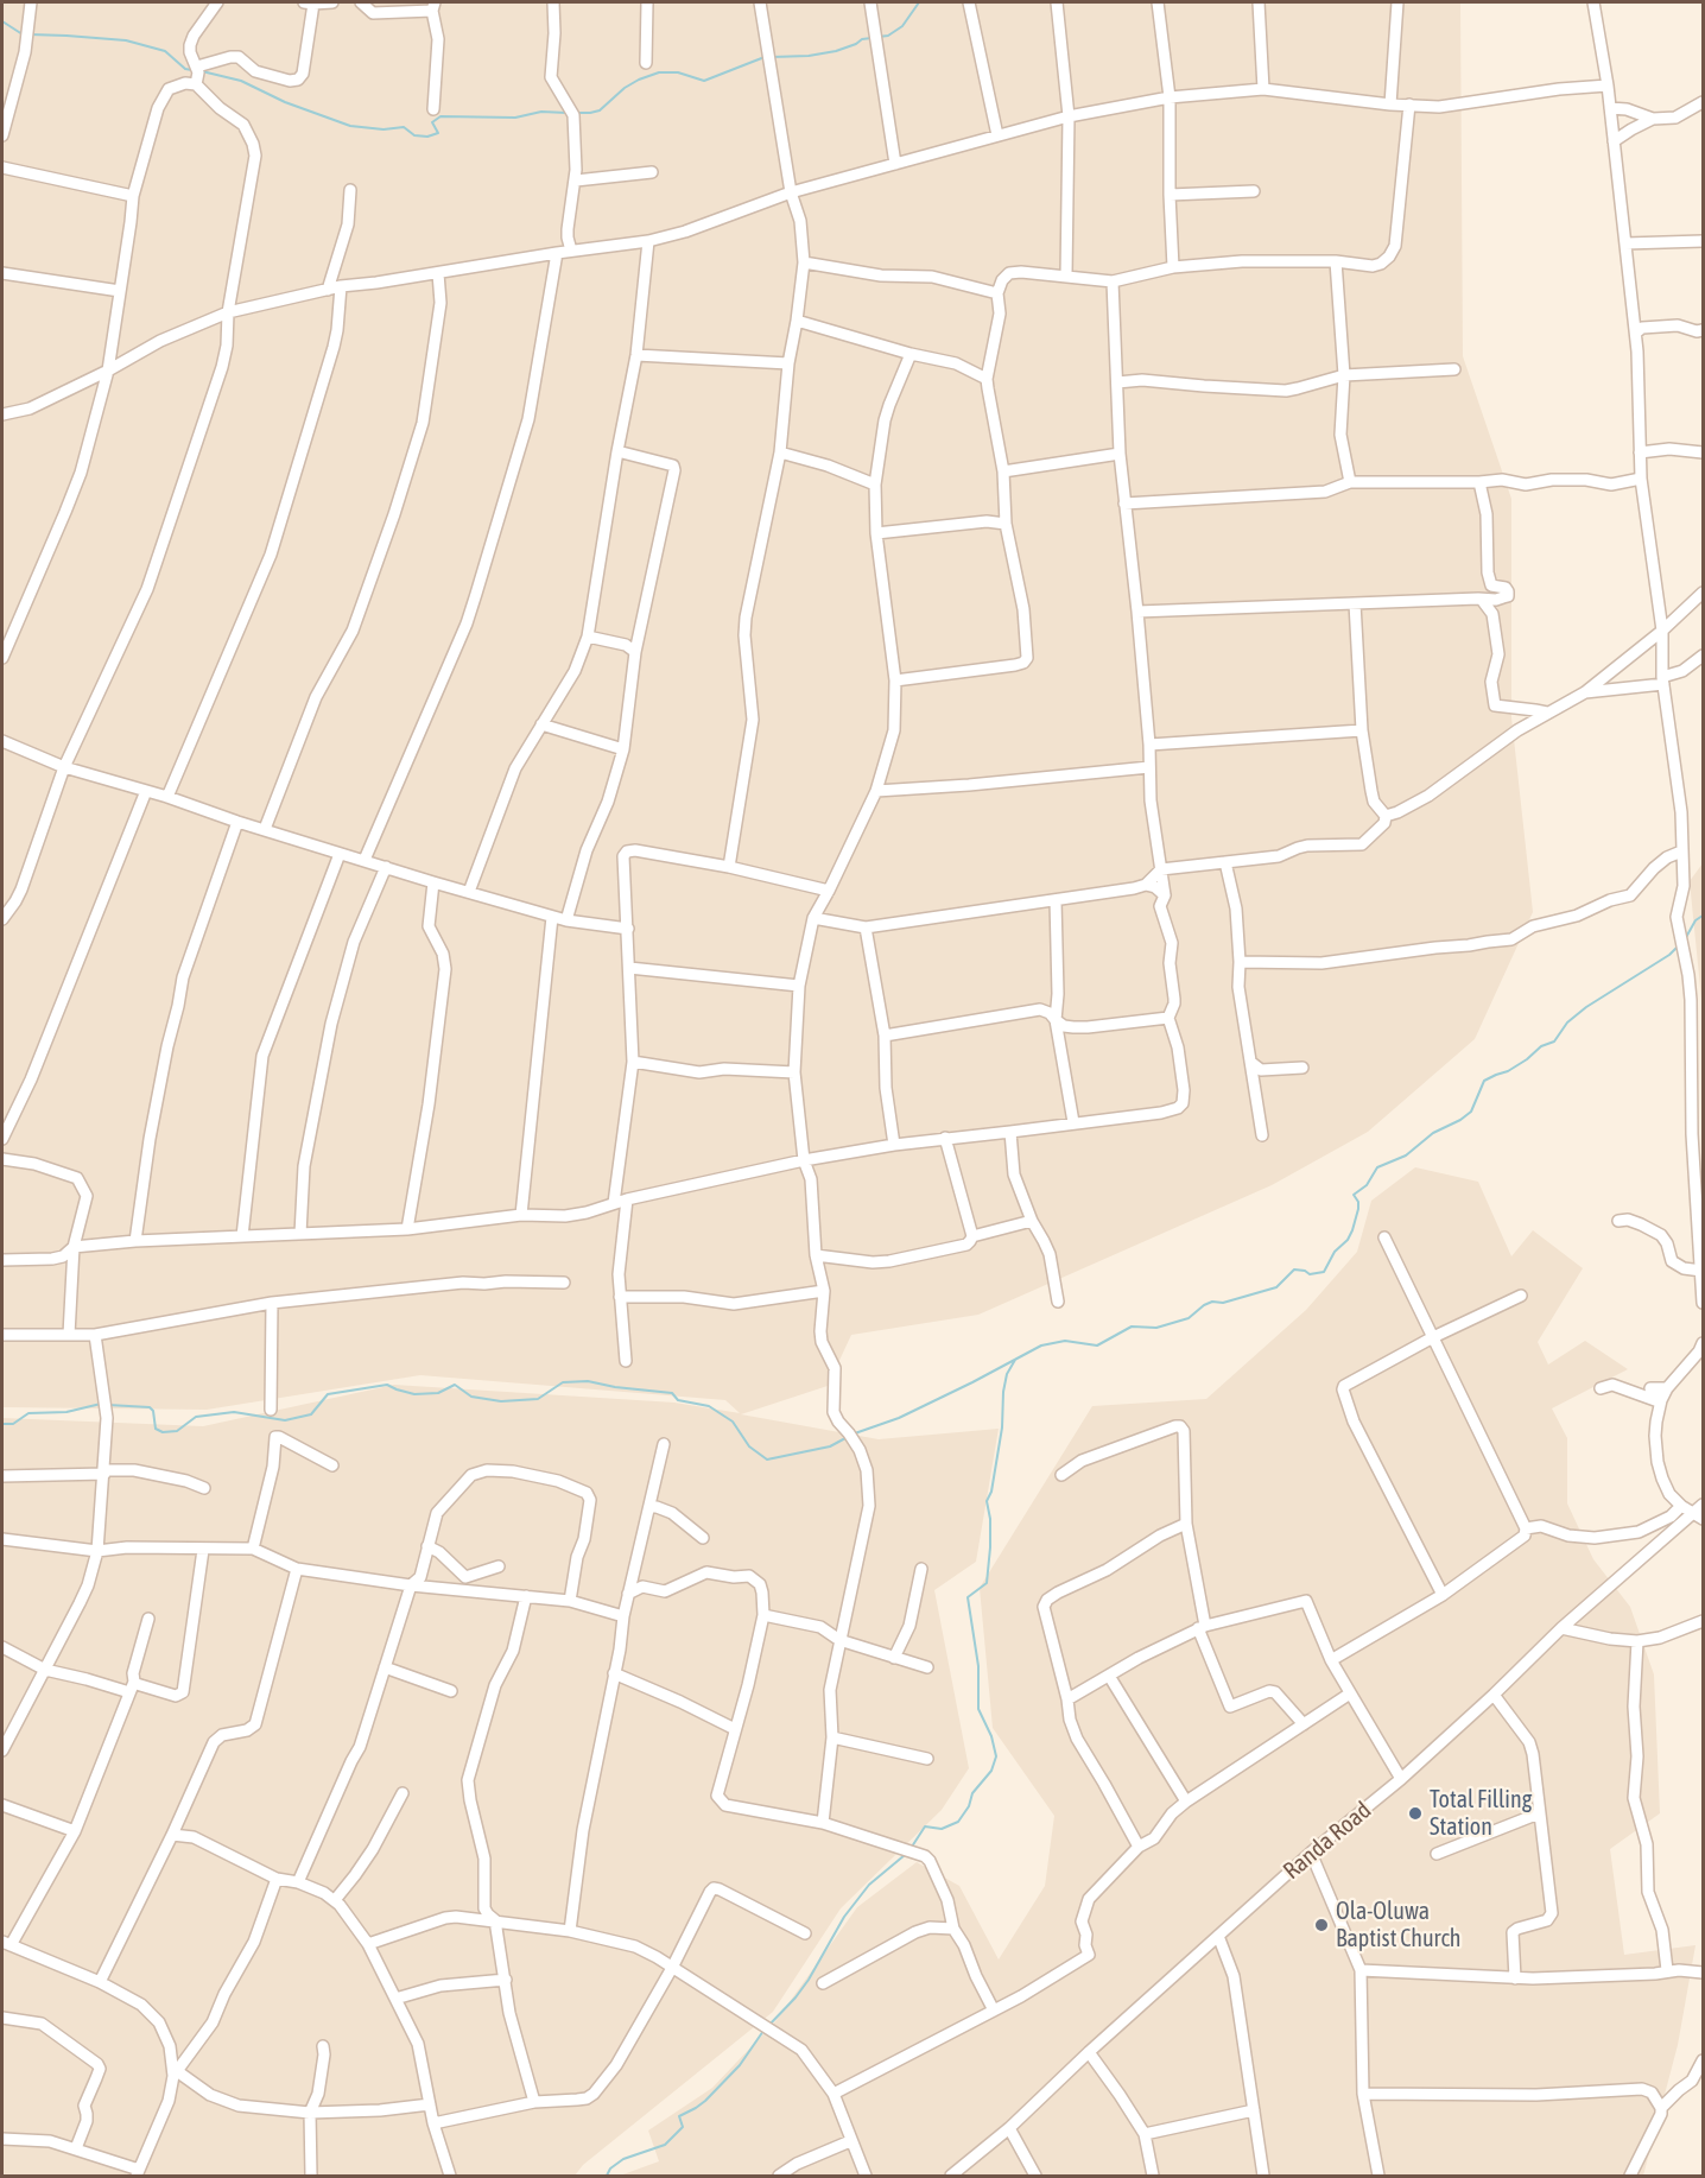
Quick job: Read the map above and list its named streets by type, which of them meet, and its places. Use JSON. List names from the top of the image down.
{
  "streets": {
    "street": ["Randa Road"]
  },
  "places": ["Total Filling Station", "Ola-Oluwa Baptist Church"]
}
